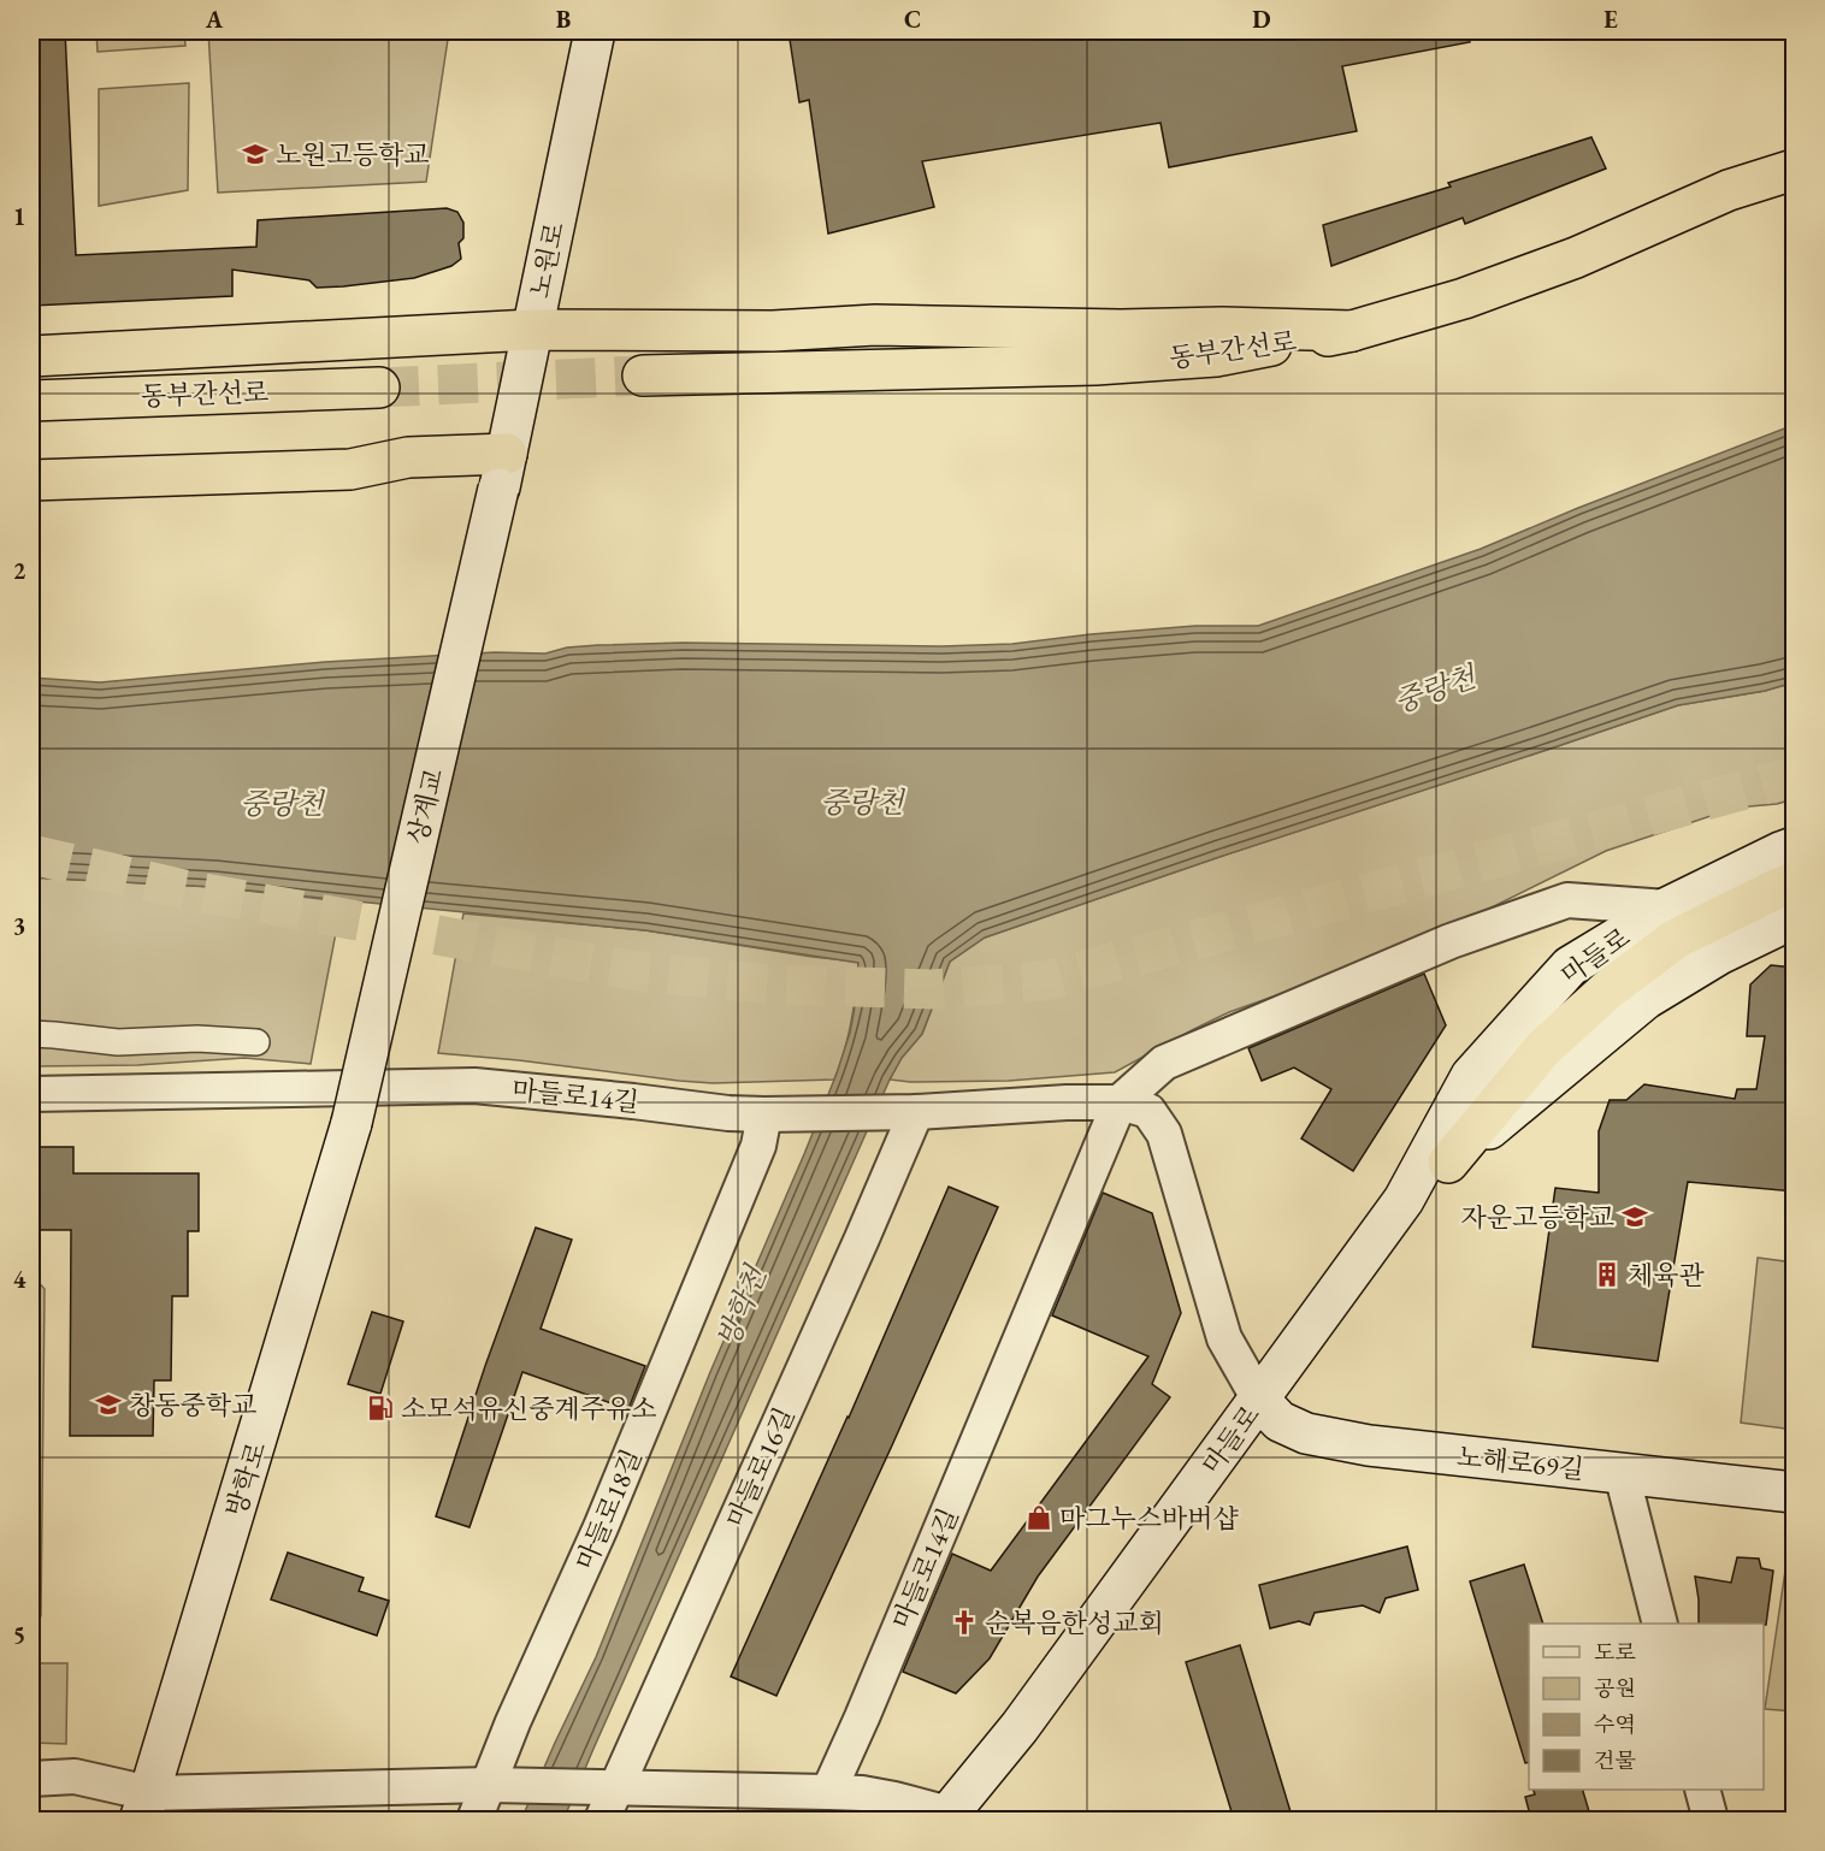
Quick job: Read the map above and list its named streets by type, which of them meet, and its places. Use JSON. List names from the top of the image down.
{
  "streets": {
    "highway": ["동부간선로"],
    "main road": [
      "노원로",
      "상계교",
      "마들로",
      "노해로69길",
      "방학로"
    ],
    "street": ["마들로14길", "마들로16길", "마들로18길"]
  },
  "crossings": [
    ["노원로", "상계교"],
    ["상계교", "방학로"],
    ["마들로", "마들로14길"],
    ["마들로", "노해로69길"],
    ["마들로", "마들로16길"],
    ["마들로", "마들로18길"],
    ["마들로14길", "노해로69길"],
    ["마들로14길", "마들로16길"],
    ["마들로14길", "마들로18길"]
  ],
  "water": ["중랑천", "방학천"],
  "places": {
    "school or university": ["노원고등학교", "자운고등학교", "창동중학교"],
    "building": ["체육관"],
    "fuel station": ["소모석유신중계주유소"],
    "shop": ["마그누스바버샵"],
    "church": ["순복음한성교회"]
  },
  "legend": [
    "도로",
    "공원",
    "수역",
    "건물"
  ],
  "grid": {
    "columns": [
      "A",
      "B",
      "C",
      "D",
      "E"
    ],
    "rows": [
      "1",
      "2",
      "3",
      "4",
      "5"
    ]
  }
}
